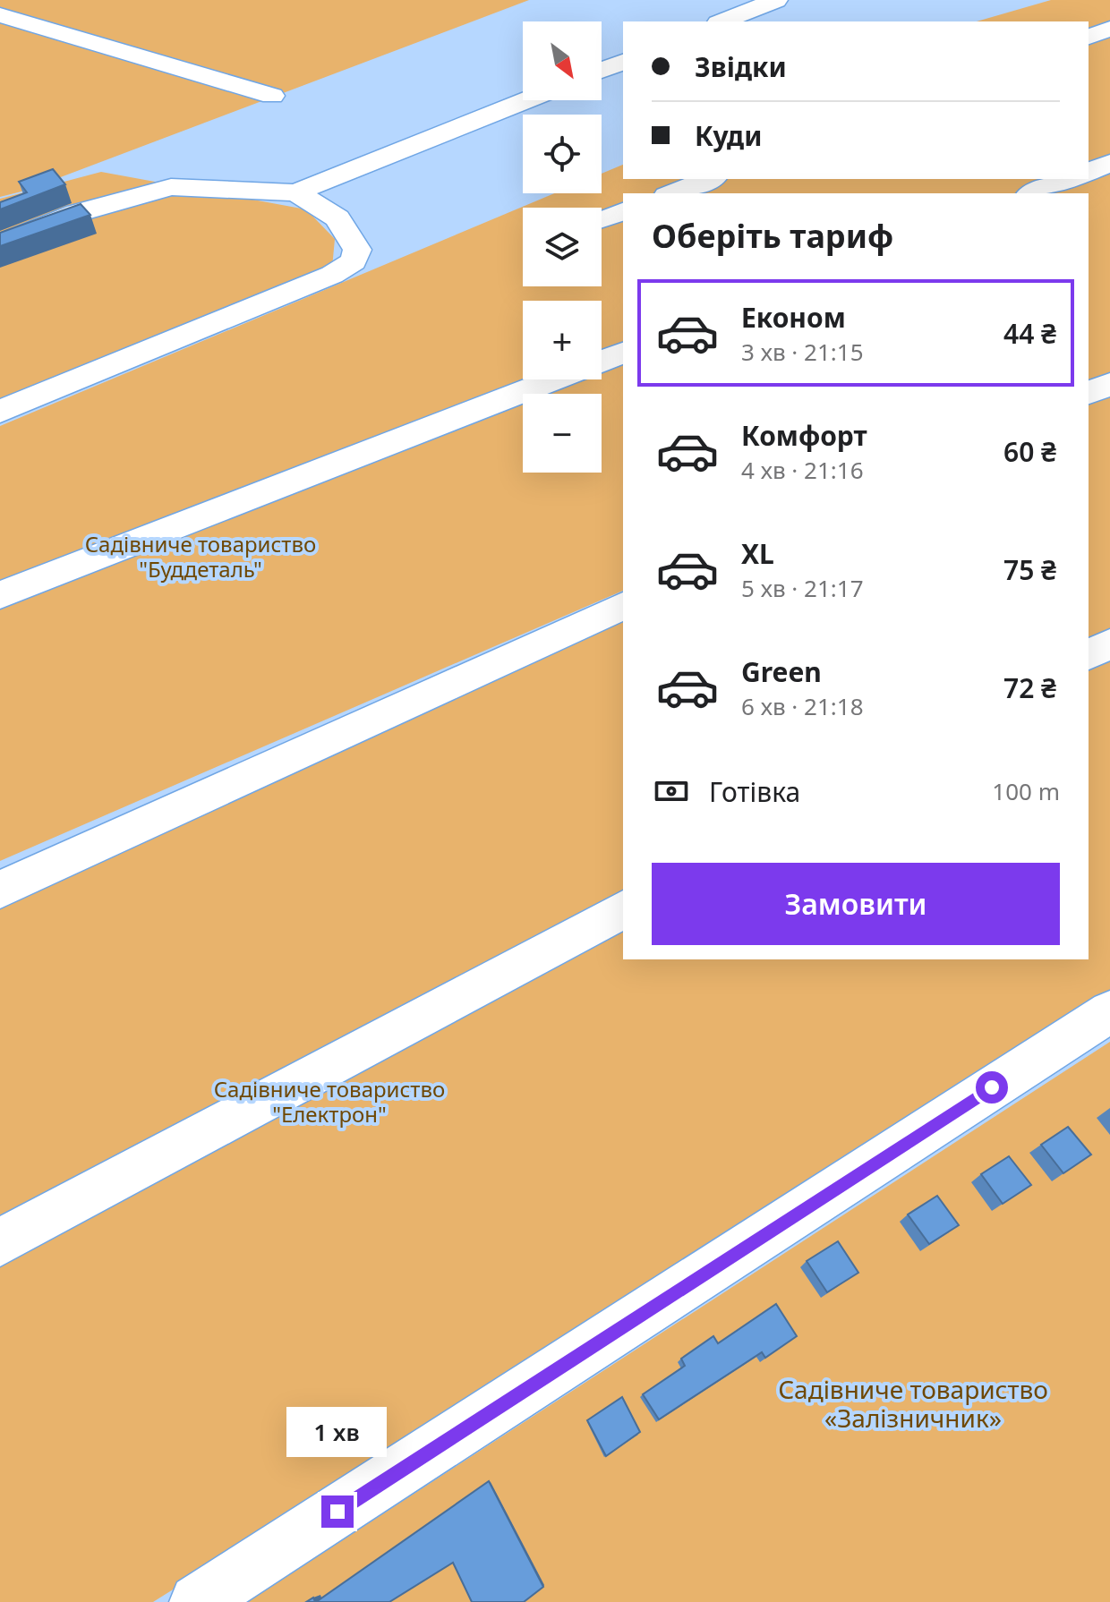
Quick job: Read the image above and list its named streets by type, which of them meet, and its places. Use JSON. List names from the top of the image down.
{
  "parks": ["Садівниче товариство \"Буддеталь\"", "Садівниче товариство \"Електрон\"", "Садівниче товариство «Залізничник»"],
  "north": "bottom right",
  "page": {
    "map_buttons": ["+", "−"],
    "banner": ["Звідки", "Куди"],
    "heading": "Оберіть тариф",
    "list": [
      {
        "name": "Економ",
        "note": "3 хв · 21:15",
        "value": "44 ₴"
      },
      {
        "name": "Комфорт",
        "note": "4 хв · 21:16",
        "value": "60 ₴"
      },
      {
        "name": "XL",
        "note": "5 хв · 21:17",
        "value": "75 ₴"
      },
      {
        "name": "Green",
        "note": "6 хв · 21:18",
        "value": "72 ₴"
      }
    ],
    "pay": ["Готівка", "100 m"],
    "buttons": "Замовити",
    "bubble": "1 хв"
  }
}
